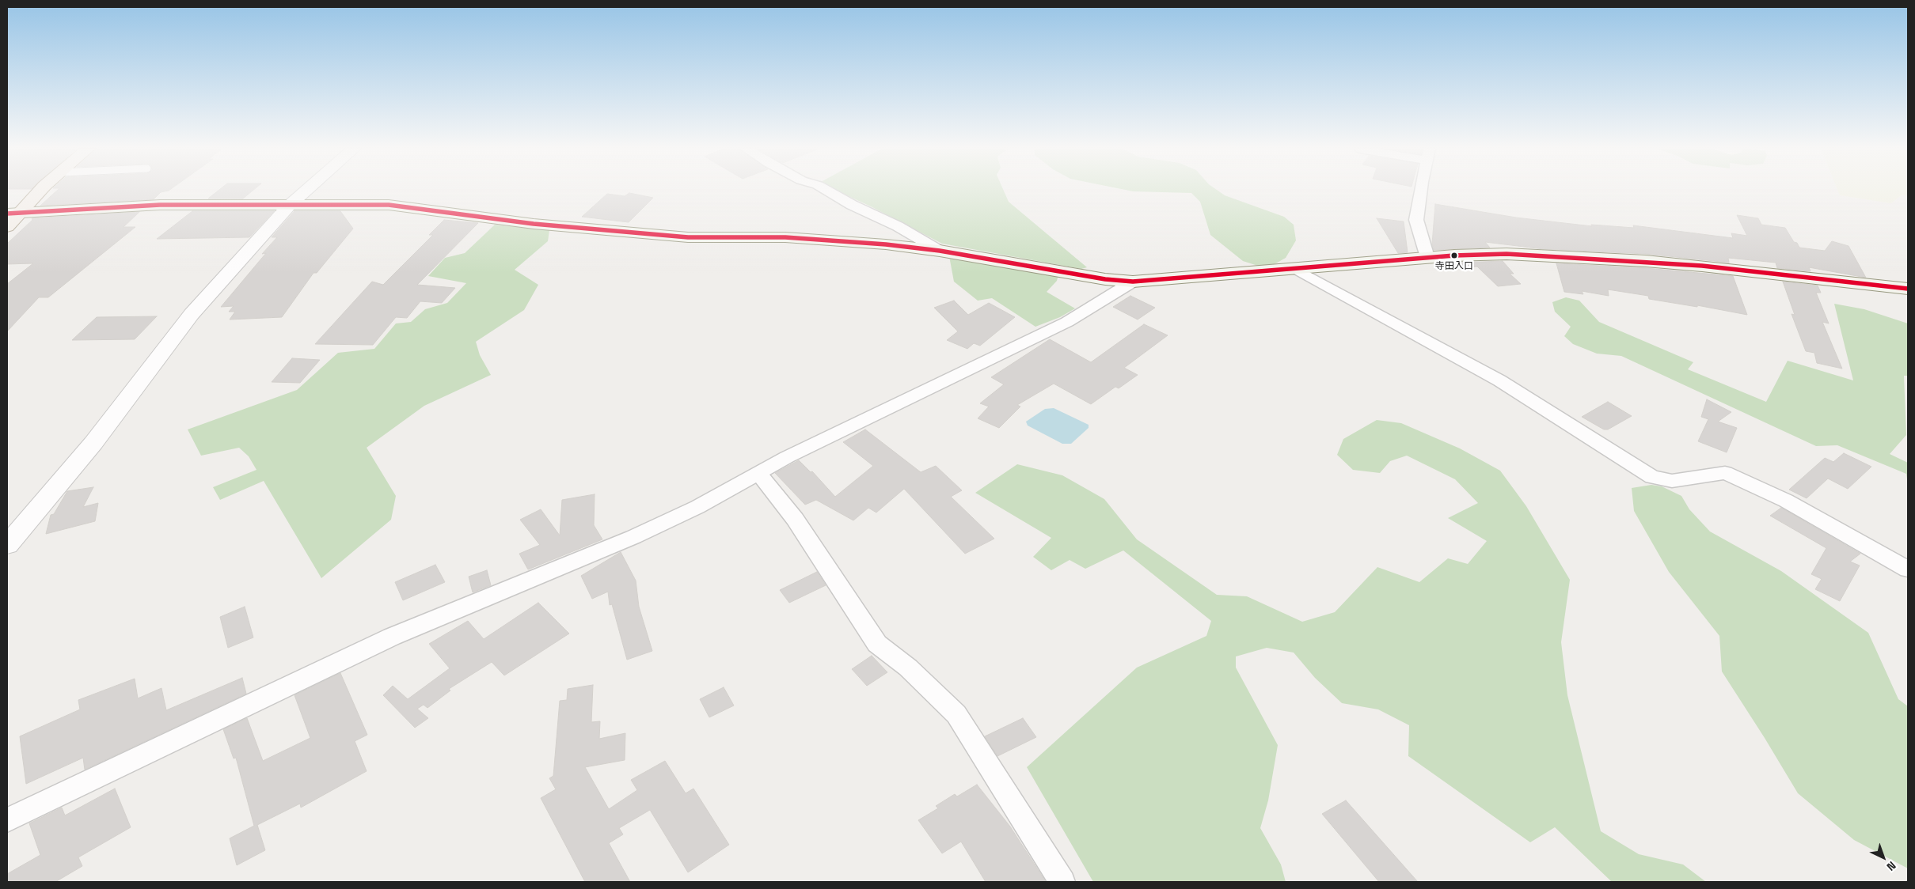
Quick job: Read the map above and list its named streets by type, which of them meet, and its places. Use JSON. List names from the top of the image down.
{
  "places": ["寺田入口"],
  "north": "bottom right"
}
